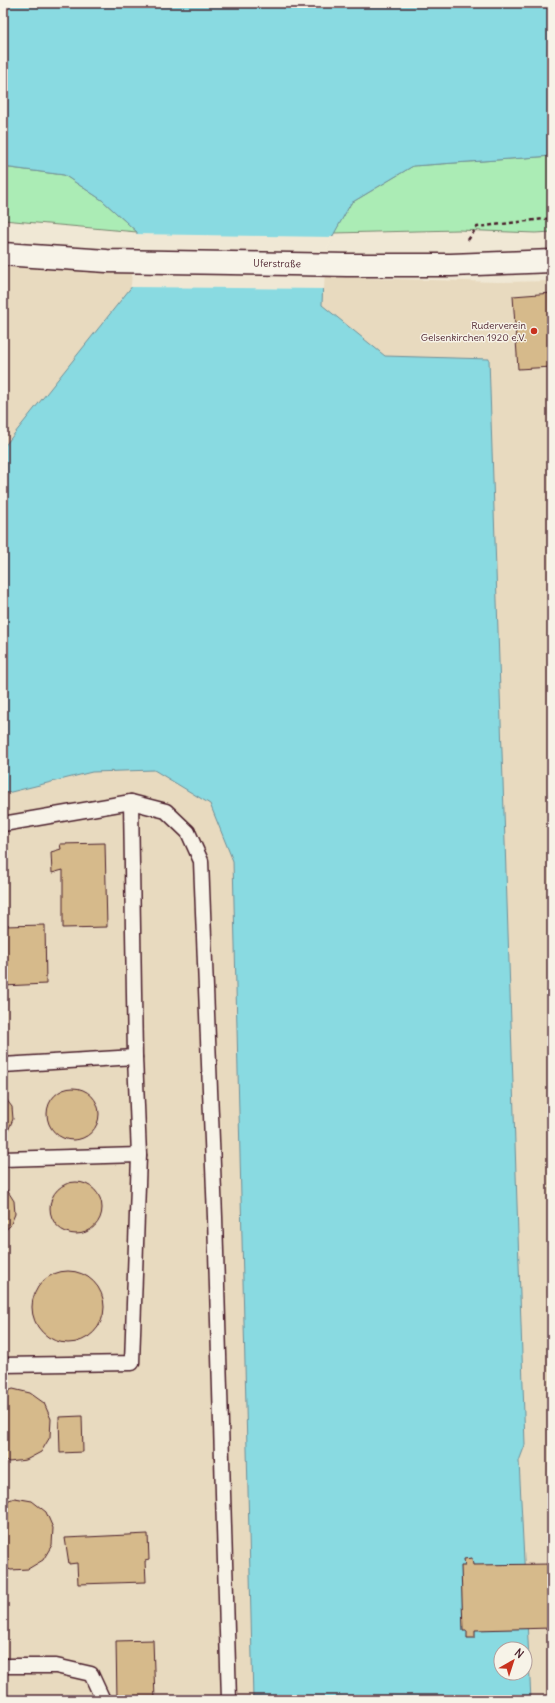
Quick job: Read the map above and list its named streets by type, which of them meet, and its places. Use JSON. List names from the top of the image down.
{
  "streets": {
    "main road": ["Uferstraße"]
  },
  "places": ["Ruderverein Gelsenkirchen 1920 e.V."],
  "north": "top right"
}
